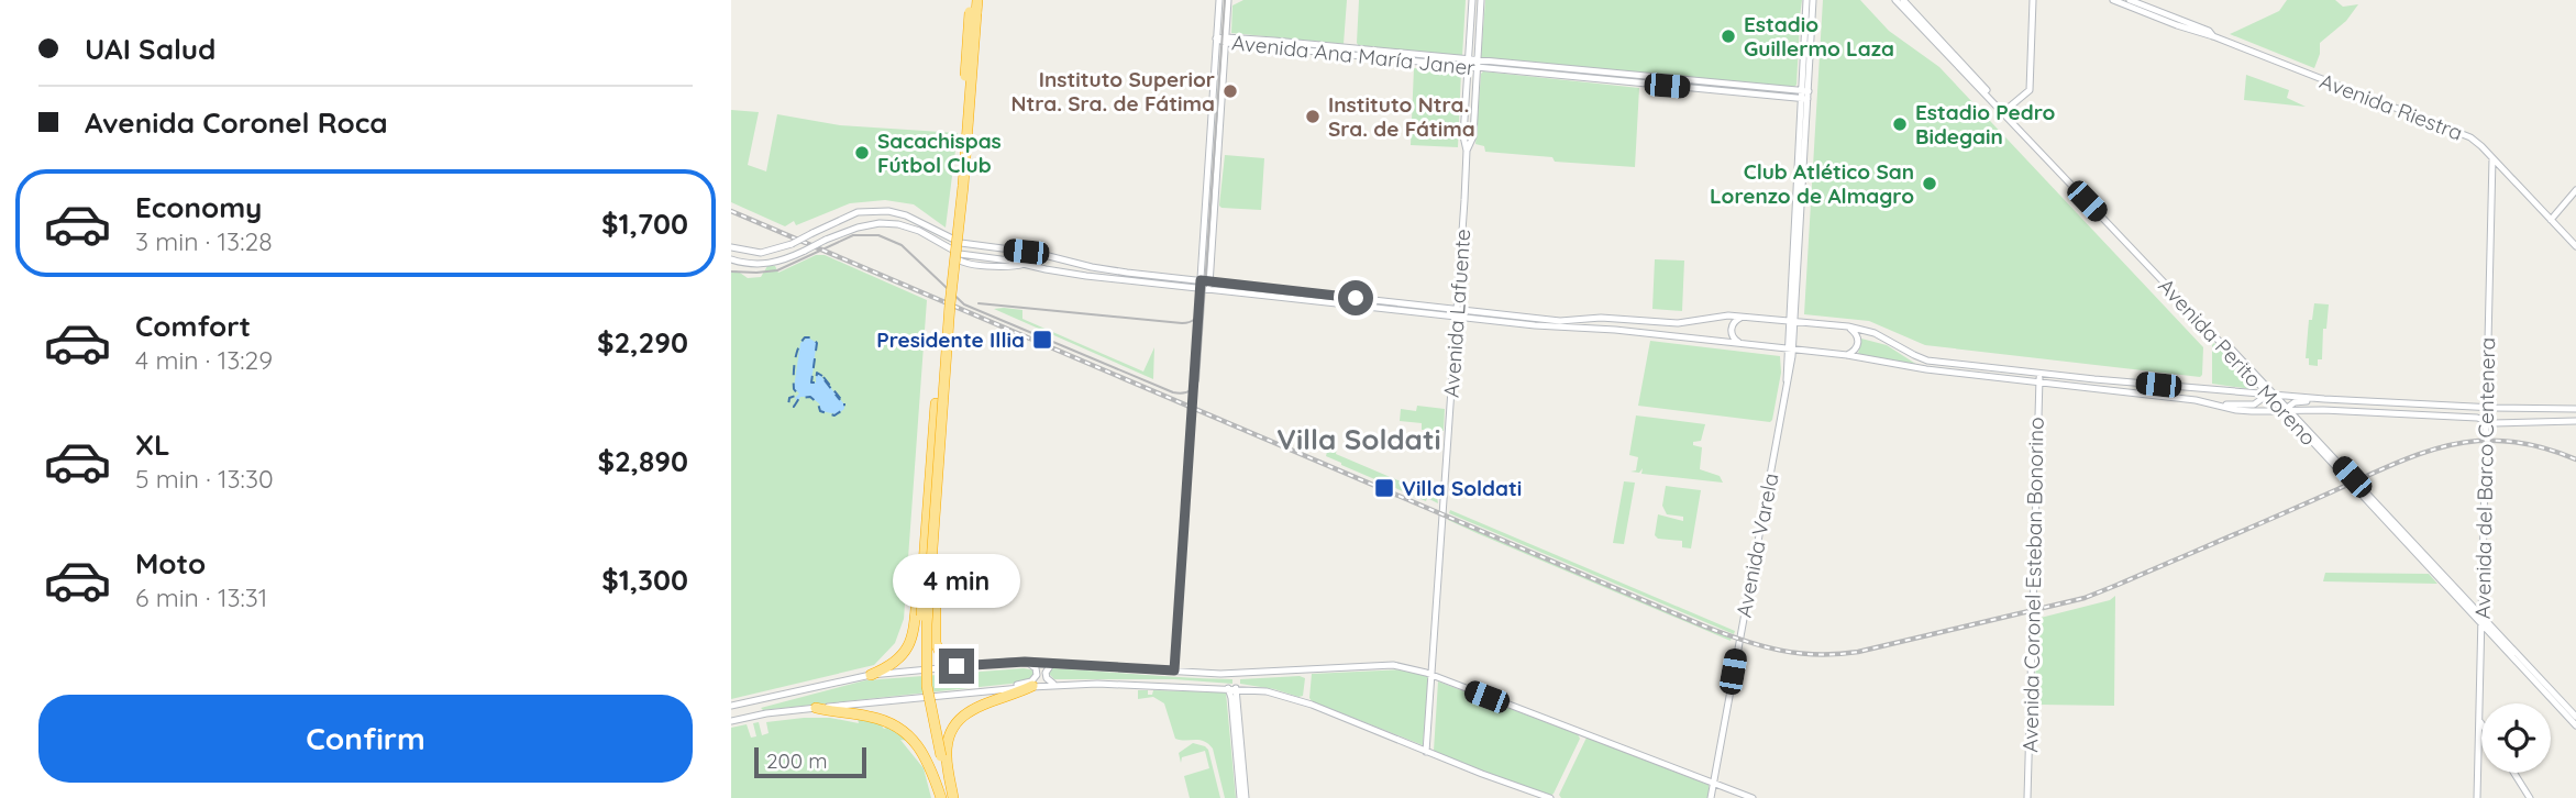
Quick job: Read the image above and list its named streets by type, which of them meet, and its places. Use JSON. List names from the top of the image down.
{
  "streets": {
    "main road": [
      "Avenida Ana María Janer",
      "Avenida Riestra",
      "Avenida Lafuente",
      "Avenida Perito Moreno",
      "Avenida del Barco Centenera",
      "Avenida Varela",
      "Avenida Coronel Esteban Bonorino"
    ]
  },
  "crossings": [
    ["Avenida Ana María Janer", "Avenida Lafuente"],
    ["Avenida Ana María Janer", "Avenida Varela"],
    ["Avenida Riestra", "Avenida del Barco Centenera"],
    ["Avenida Perito Moreno", "Avenida del Barco Centenera"]
  ],
  "districts": ["Villa Soldati"],
  "places": {
    "other": [
      "Estadio Guillermo Laza",
      "Instituto Superior Ntra. Sra. de Fátima",
      "Instituto Ntra. Sra. de Fátima",
      "Estadio Pedro Bidegain",
      "Sacachispas Fútbol Club",
      "Club Atlético San Lorenzo de Almagro"
    ],
    "transit": ["Presidente Illia", "Villa Soldati"]
  },
  "scale_bar": "200 m",
  "page": {
    "banner": ["UAI Salud", "Avenida Coronel Roca"],
    "list": [
      {
        "name": "Economy",
        "note": "3 min · 13:28",
        "value": "$1,700"
      },
      {
        "name": "Comfort",
        "note": "4 min · 13:29",
        "value": "$2,290"
      },
      {
        "name": "XL",
        "note": "5 min · 13:30",
        "value": "$2,890"
      },
      {
        "name": "Moto",
        "note": "6 min · 13:31",
        "value": "$1,300"
      }
    ],
    "bubble": "4 min",
    "buttons": "Confirm",
    "scale": "200 m"
  }
}
